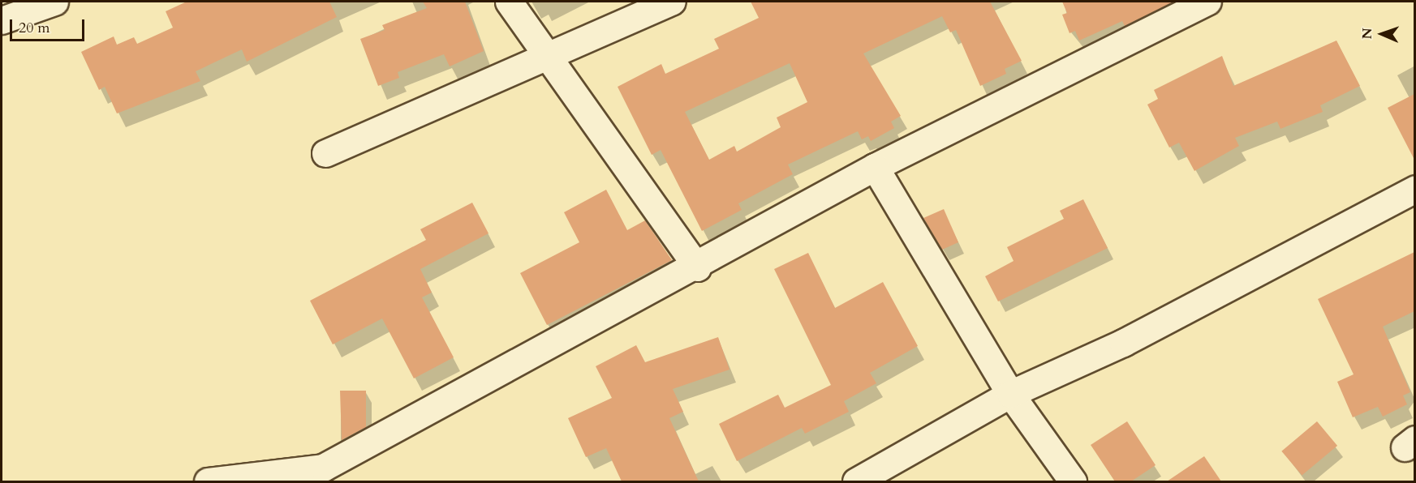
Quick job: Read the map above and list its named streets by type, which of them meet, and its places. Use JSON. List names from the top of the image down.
{
  "scale_bar": "20 m",
  "north": "left"
}
